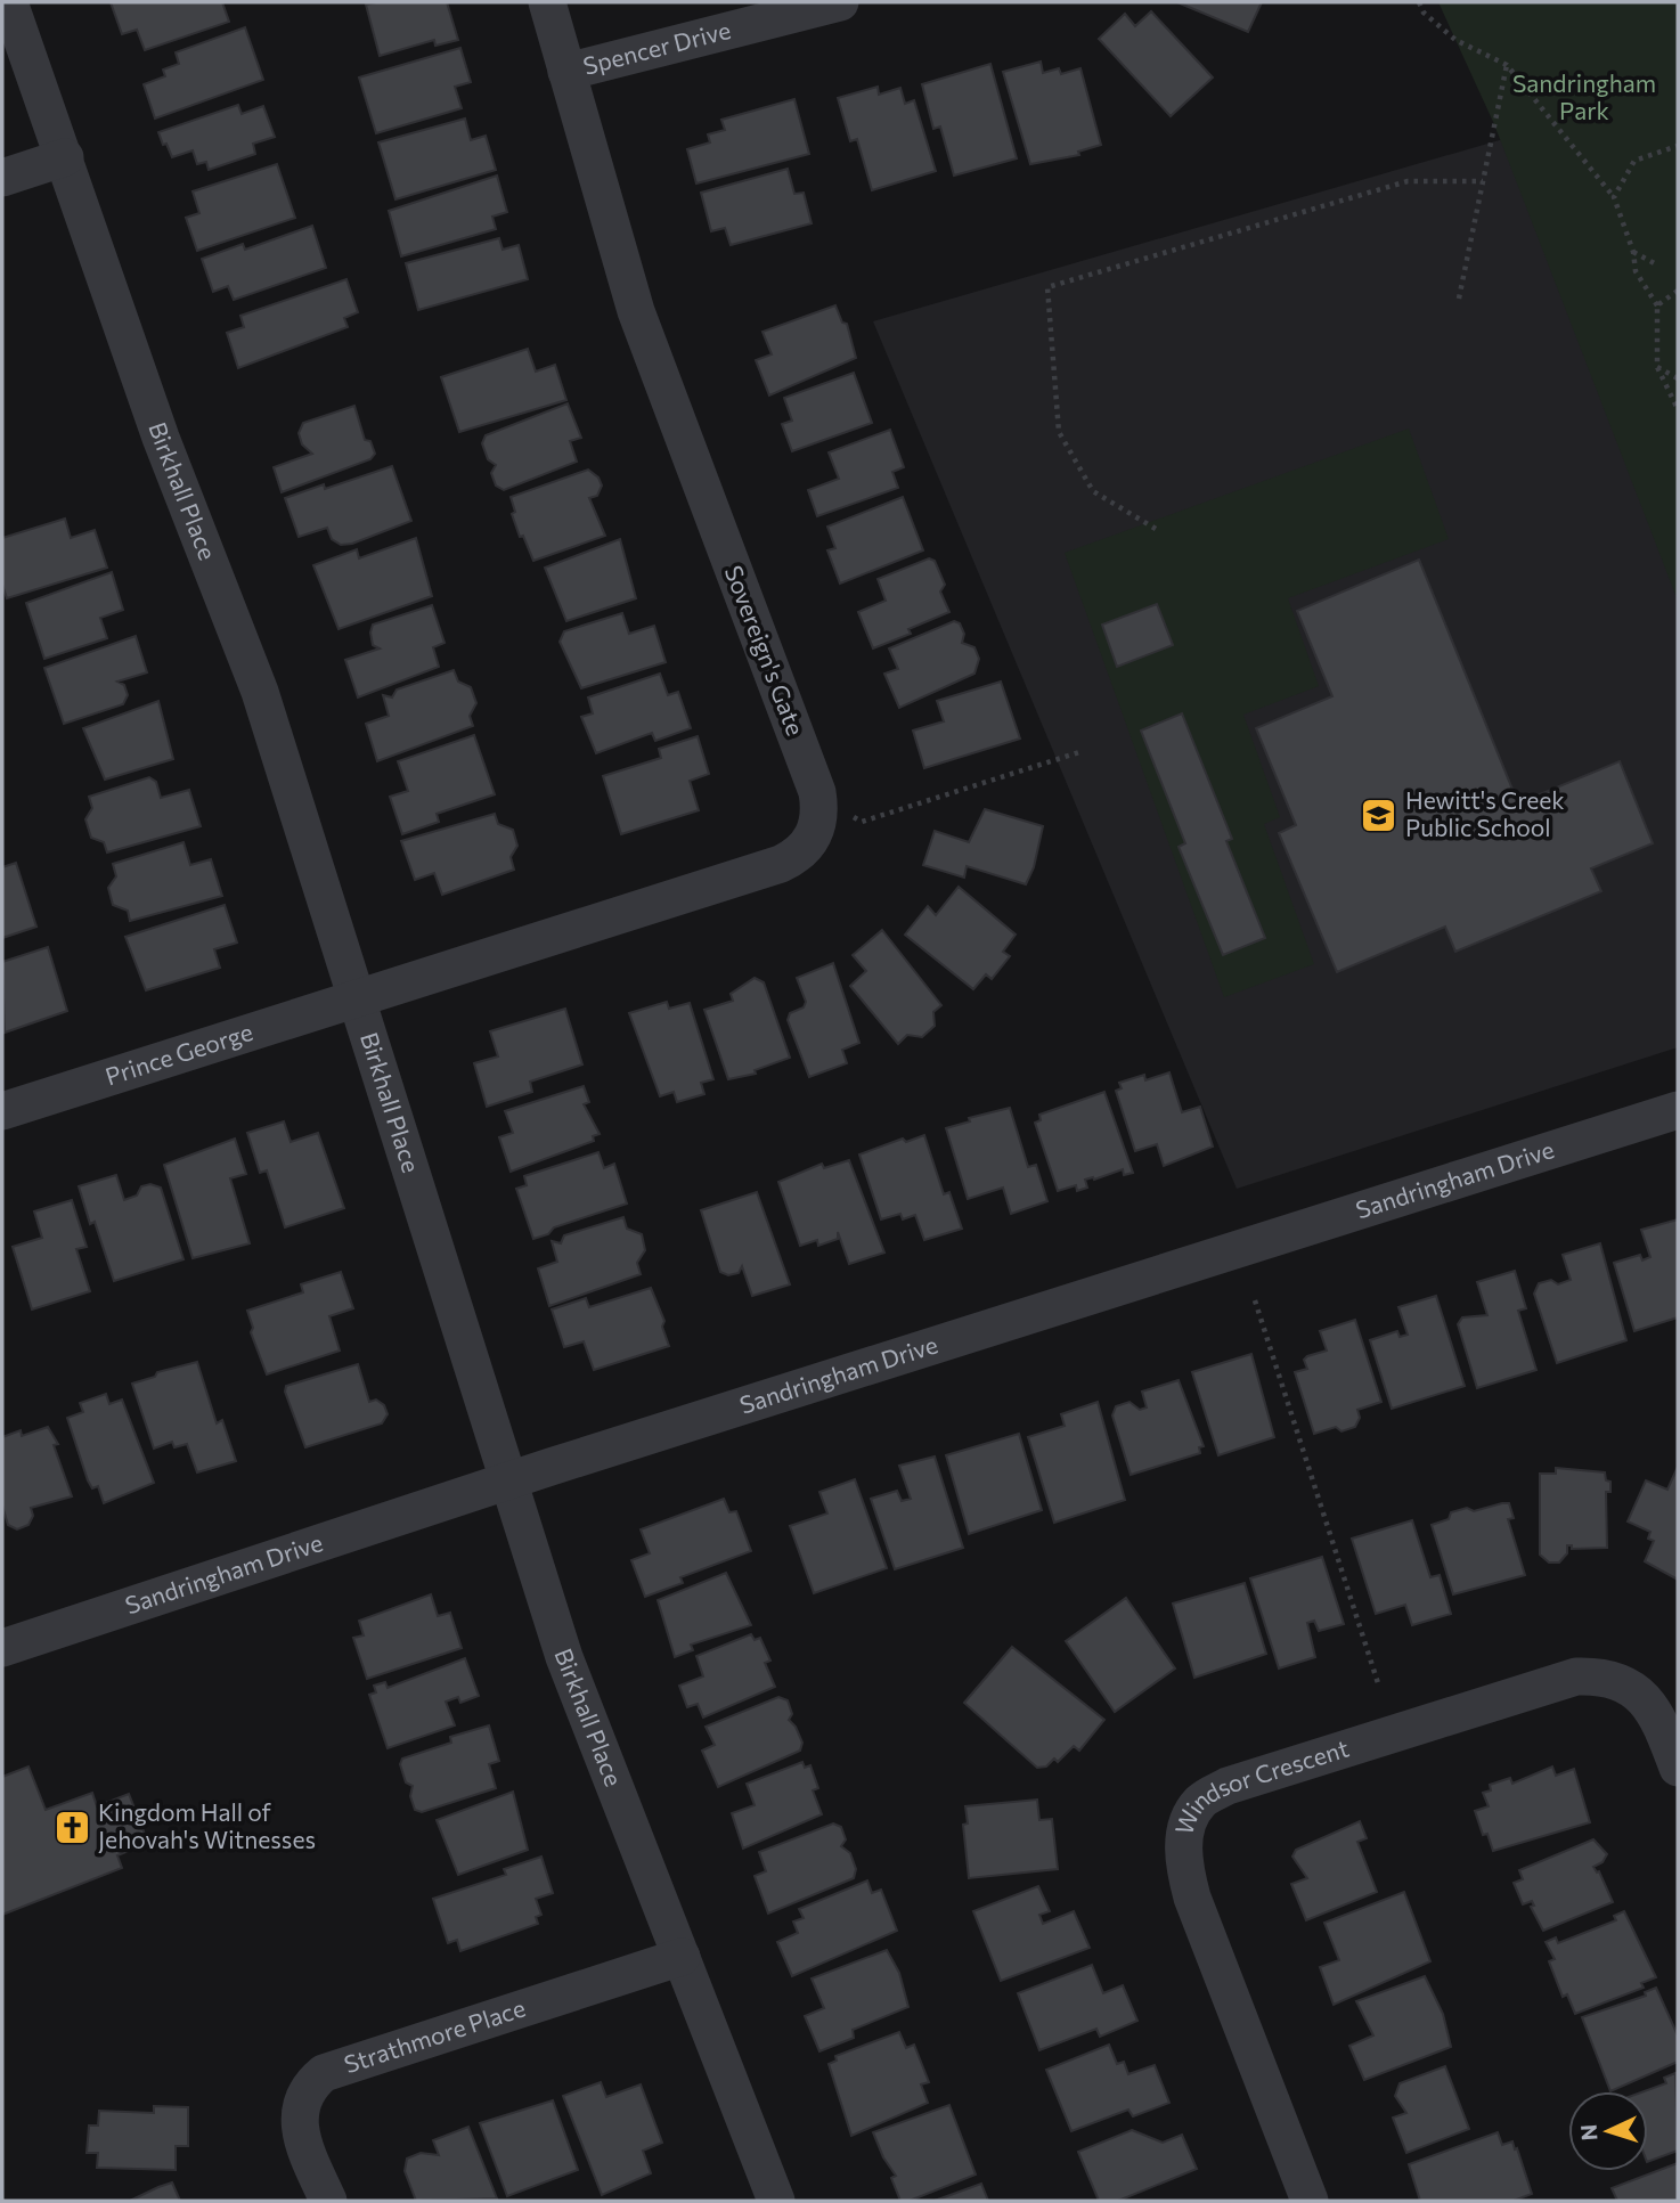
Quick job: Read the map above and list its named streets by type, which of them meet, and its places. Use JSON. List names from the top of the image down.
{
  "streets": {
    "street": [
      "Spencer Drive",
      "Birkhall Place",
      "Sovereign's Gate",
      "Prince George",
      "Sandringham Drive",
      "Windsor Crescent",
      "Strathmore Place"
    ]
  },
  "crossings": [
    ["Spencer Drive", "Sovereign's Gate"],
    ["Birkhall Place", "Sovereign's Gate"],
    ["Birkhall Place", "Prince George"],
    ["Birkhall Place", "Sandringham Drive"],
    ["Birkhall Place", "Strathmore Place"],
    ["Sovereign's Gate", "Prince George"]
  ],
  "parks": ["Sandringham Park"],
  "places": {
    "school or university": ["Hewitt's Creek Public School"],
    "church": ["Kingdom Hall of Jehovah's Witnesses"]
  },
  "north": "left"
}
